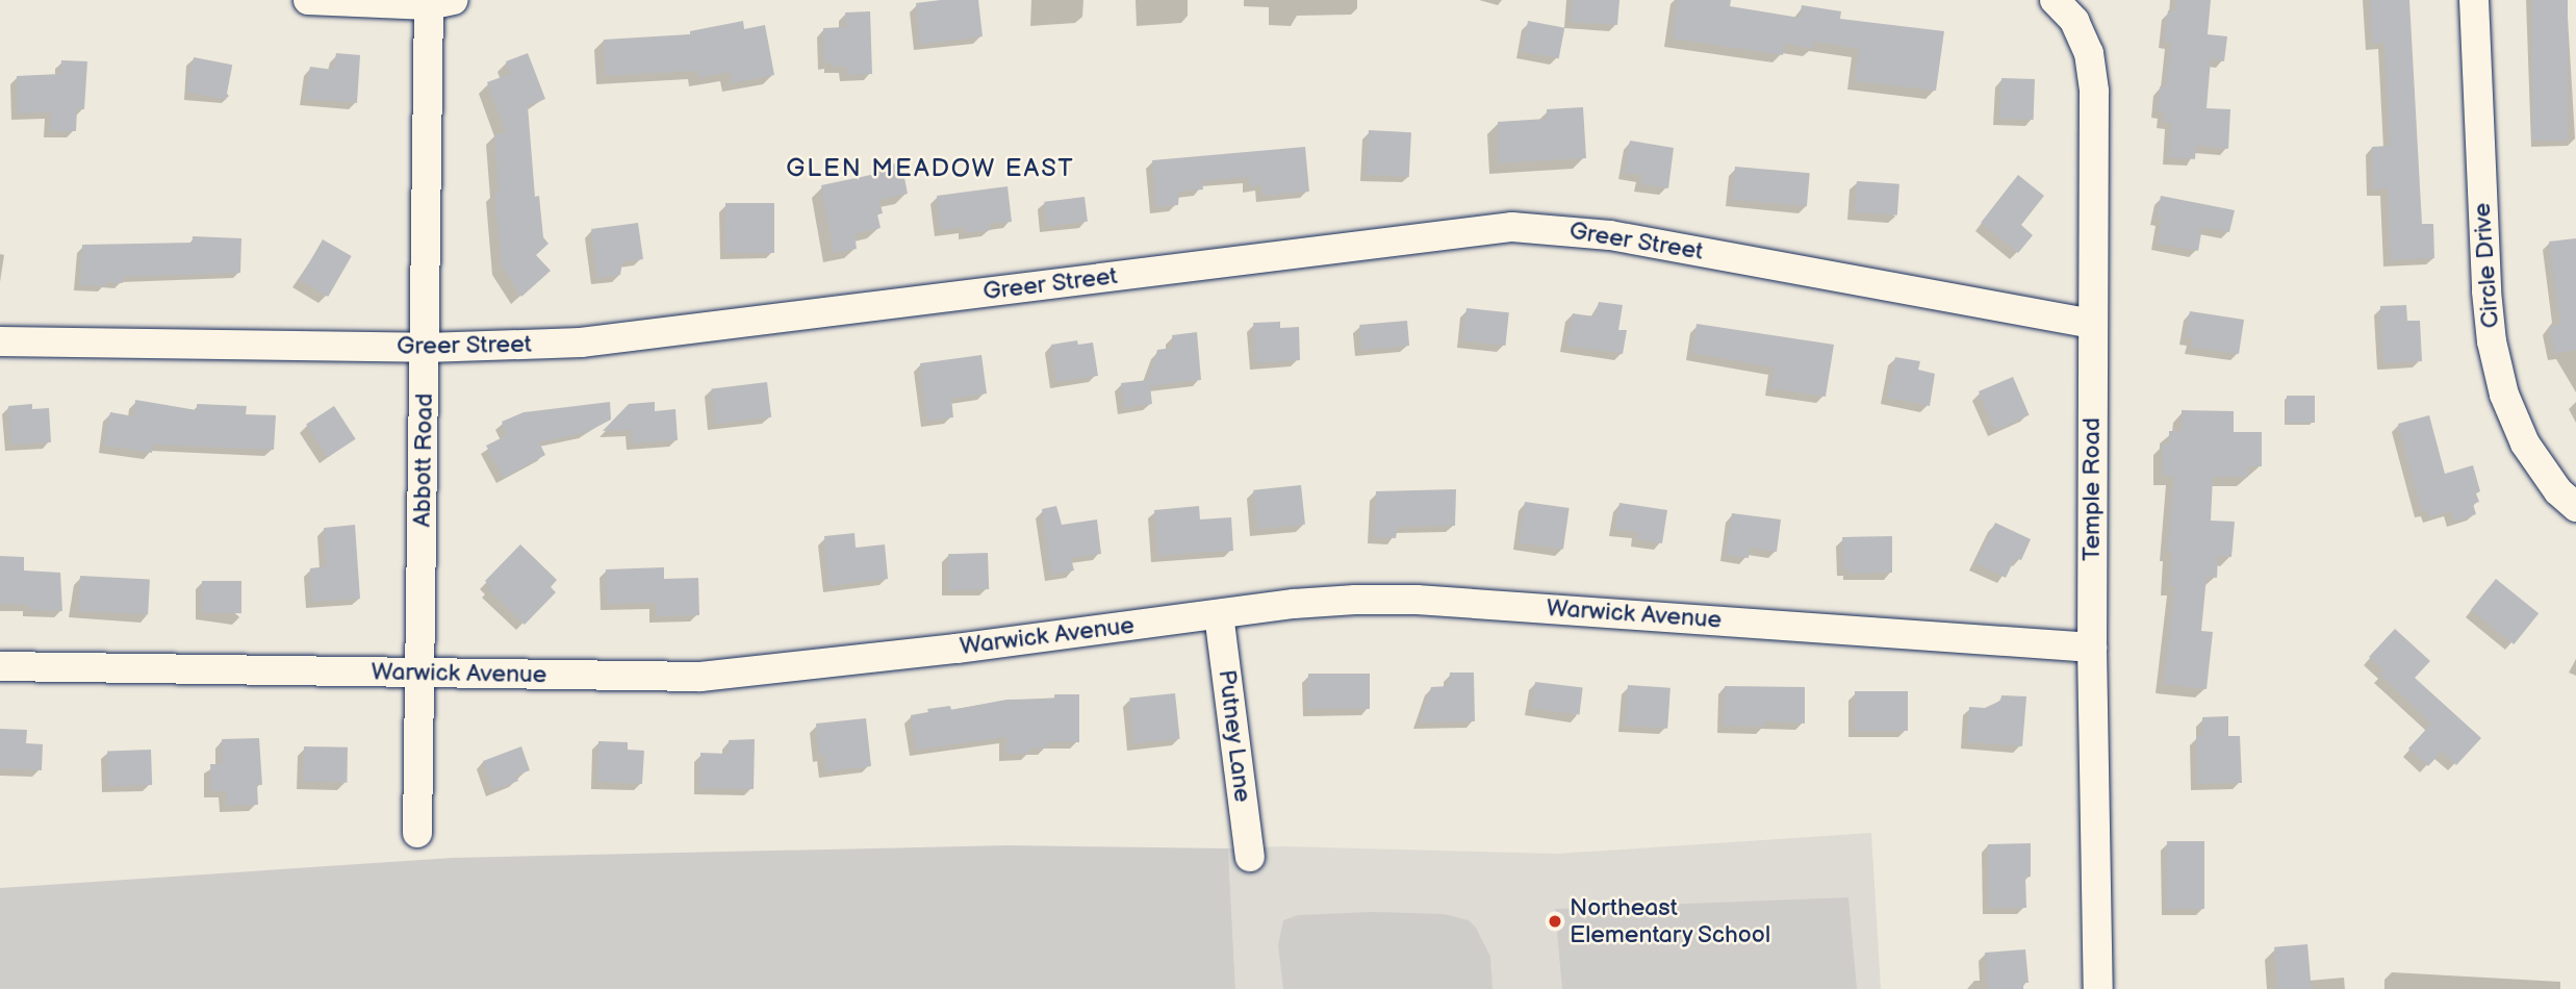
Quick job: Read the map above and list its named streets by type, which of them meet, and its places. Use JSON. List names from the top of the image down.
{
  "streets": {
    "street": [
      "Greer Street",
      "Circle Drive",
      "Abbott Road",
      "Temple Road",
      "Warwick Avenue",
      "Putney Lane"
    ]
  },
  "crossings": [
    ["Greer Street", "Abbott Road"],
    ["Greer Street", "Temple Road"],
    ["Abbott Road", "Warwick Avenue"],
    ["Temple Road", "Warwick Avenue"],
    ["Warwick Avenue", "Putney Lane"]
  ],
  "districts": ["GLEN MEADOW EAST"],
  "places": ["Northeast Elementary School"]
}
